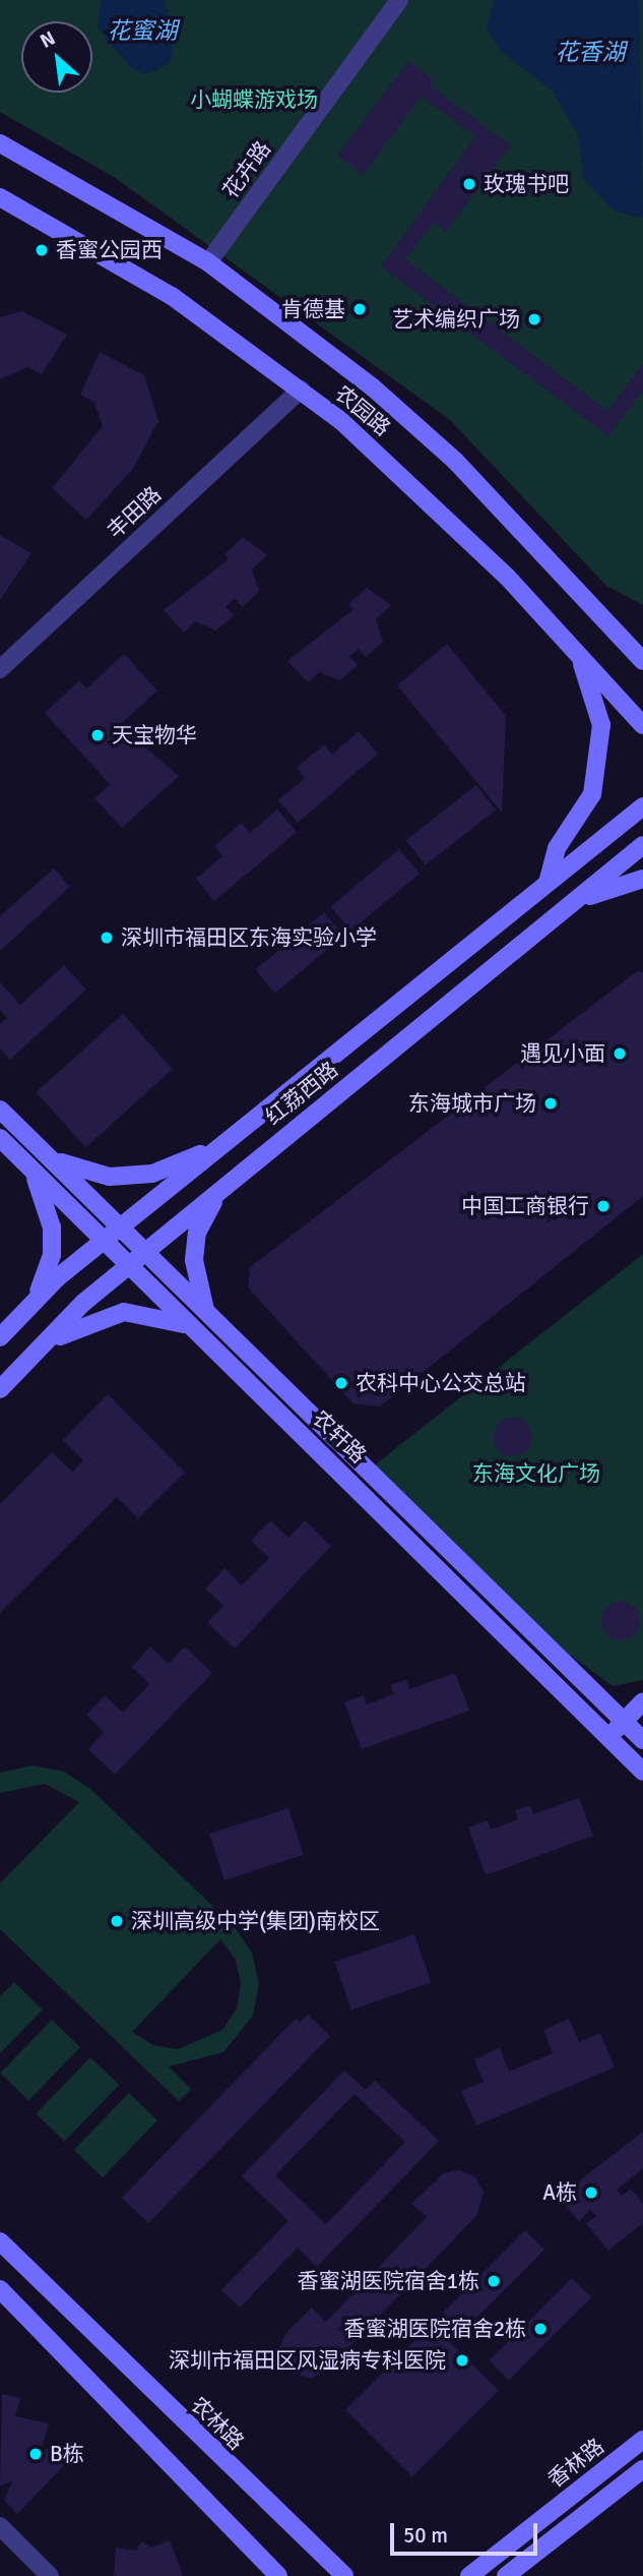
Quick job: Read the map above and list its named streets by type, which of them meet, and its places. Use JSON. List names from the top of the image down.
{
  "streets": {
    "main road": [
      "农园路",
      "红荔西路",
      "农轩路",
      "农林路",
      "香林路"
    ],
    "street": ["花卉路", "丰田路"]
  },
  "crossings": [
    ["花卉路", "农园路"],
    ["农园路", "丰田路"],
    ["红荔西路", "农轩路"]
  ],
  "water": ["花蜜湖", "花香湖"],
  "parks": ["小蝴蝶游戏场", "东海文化广场"],
  "places": [
    "玫瑰书吧",
    "香蜜公园西",
    "肯德基",
    "艺术编织广场",
    "天宝物华",
    "深圳市福田区东海实验小学",
    "遇见小面",
    "东海城市广场",
    "中国工商银行",
    "农科中心公交总站",
    "深圳高级中学(集团)南校区",
    "A栋",
    "香蜜湖医院宿舍1栋",
    "香蜜湖医院宿舍2栋",
    "深圳市福田区风湿病专科医院",
    "B栋"
  ],
  "scale_bar": "50 m",
  "north": "top left"
}
